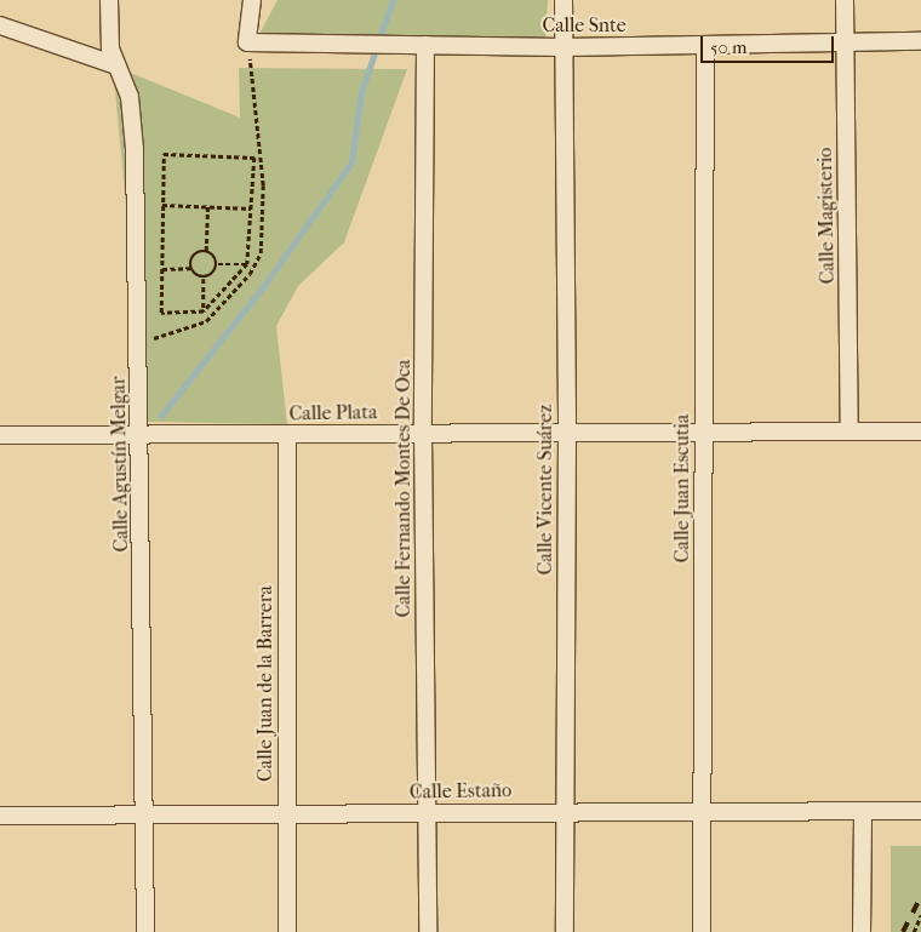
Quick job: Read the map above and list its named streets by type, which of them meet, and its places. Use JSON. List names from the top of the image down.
{
  "streets": {
    "street": [
      "Calle Snte",
      "Calle Magisterio",
      "Calle Plata",
      "Calle Agustín Melgar",
      "Calle Fernando Montes De Oca",
      "Calle Juan Escutia",
      "Calle Vicente Suárez",
      "Calle Juan de la Barrera",
      "Calle Estaño"
    ]
  },
  "crossings": [
    ["Calle Snte", "Calle Magisterio"],
    ["Calle Snte", "Calle Fernando Montes De Oca"],
    ["Calle Snte", "Calle Juan Escutia"],
    ["Calle Snte", "Calle Vicente Suárez"],
    ["Calle Magisterio", "Calle Plata"],
    ["Calle Plata", "Calle Agustín Melgar"],
    ["Calle Plata", "Calle Fernando Montes De Oca"],
    ["Calle Plata", "Calle Juan Escutia"],
    ["Calle Plata", "Calle Vicente Suárez"],
    ["Calle Plata", "Calle Juan de la Barrera"],
    ["Calle Agustín Melgar", "Calle Estaño"],
    ["Calle Fernando Montes De Oca", "Calle Estaño"],
    ["Calle Juan Escutia", "Calle Estaño"],
    ["Calle Vicente Suárez", "Calle Estaño"],
    ["Calle Juan de la Barrera", "Calle Estaño"]
  ],
  "scale_bar": "50 m"
}
